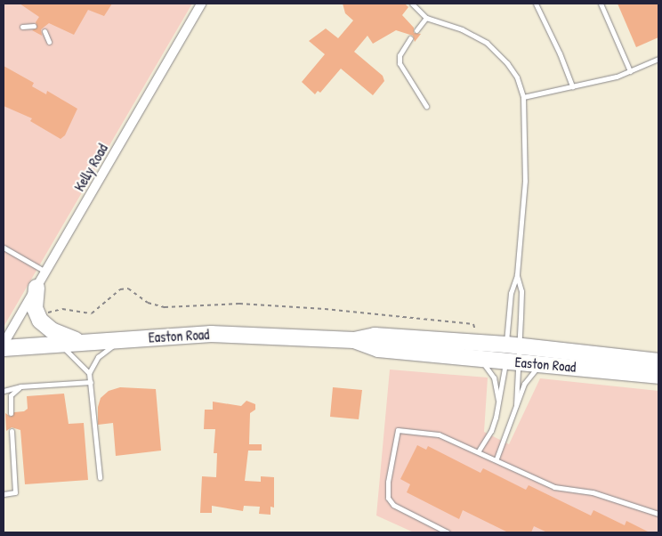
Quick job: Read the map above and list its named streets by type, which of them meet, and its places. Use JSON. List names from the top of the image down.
{
  "streets": {
    "highway": ["Easton Road"],
    "street": ["Kelly Road"]
  }
}
